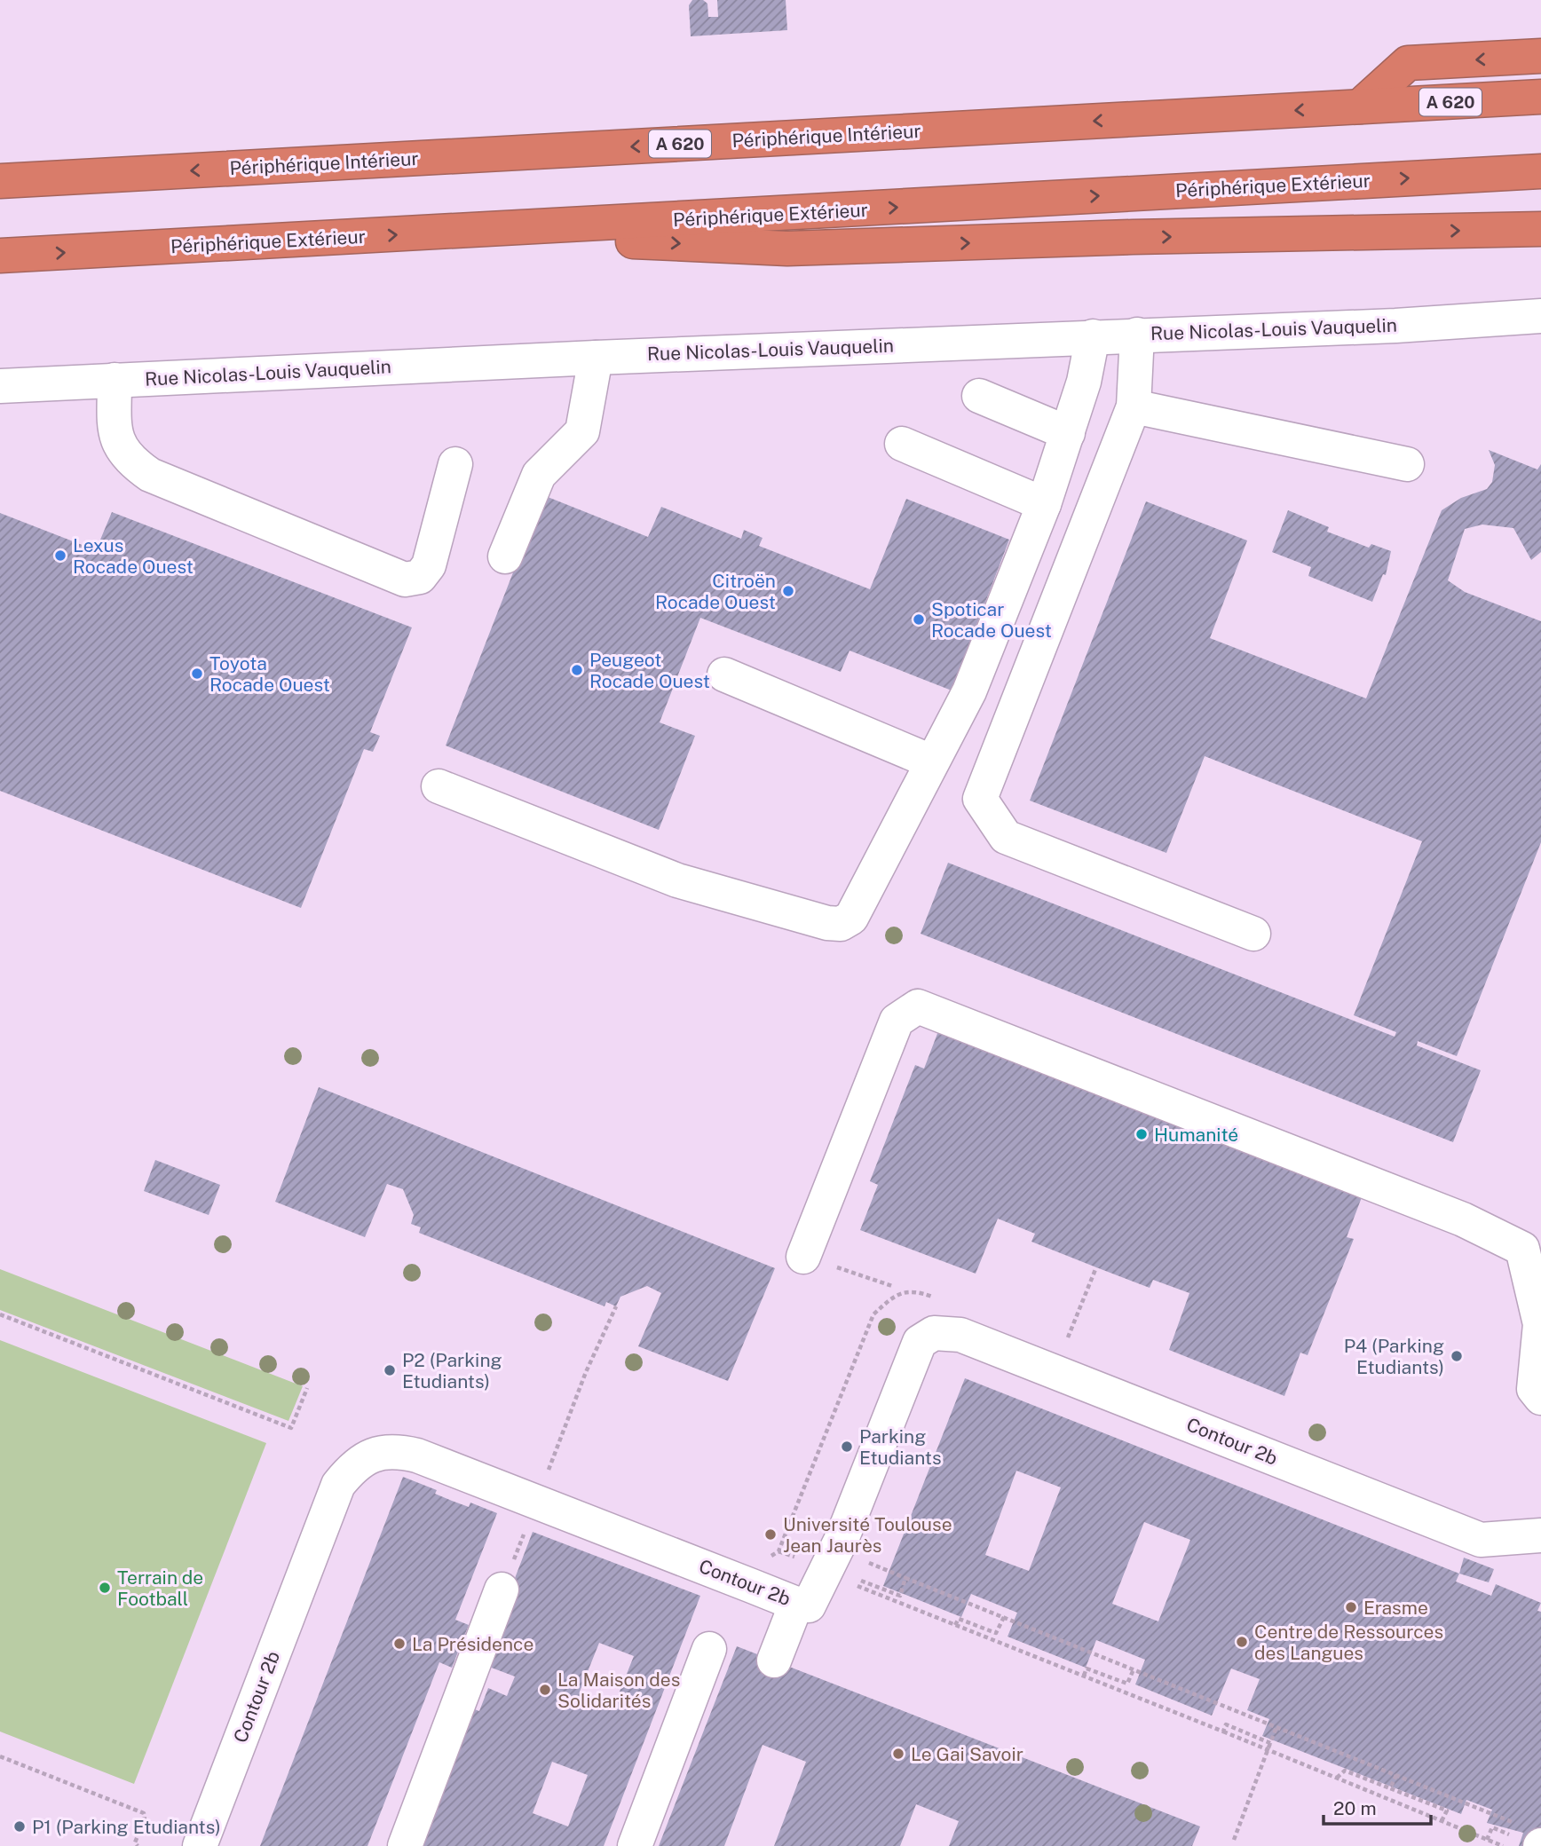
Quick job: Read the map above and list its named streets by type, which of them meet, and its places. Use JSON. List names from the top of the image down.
{
  "streets": {
    "highway": ["A 620", "Périphérique Intérieur", "Périphérique Extérieur"],
    "street": ["Rue Nicolas-Louis Vauquelin", "Contour 2b"]
  },
  "places": [
    "Lexus Rocade Ouest",
    "Citroën Rocade Ouest",
    "Spoticar Rocade Ouest",
    "Peugeot Rocade Ouest",
    "Toyota Rocade Ouest",
    "Humanité",
    "P4 (Parking Etudiants)",
    "P2 (Parking Etudiants)",
    "Parking Etudiants",
    "Université Toulouse Jean Jaurès",
    "Terrain de Football",
    "Erasme",
    "Centre de Ressources des Langues",
    "La Présidence",
    "La Maison des Solidarités",
    "Le Gai Savoir",
    "P1 (Parking Etudiants)"
  ],
  "scale_bar": "20 m"
}
